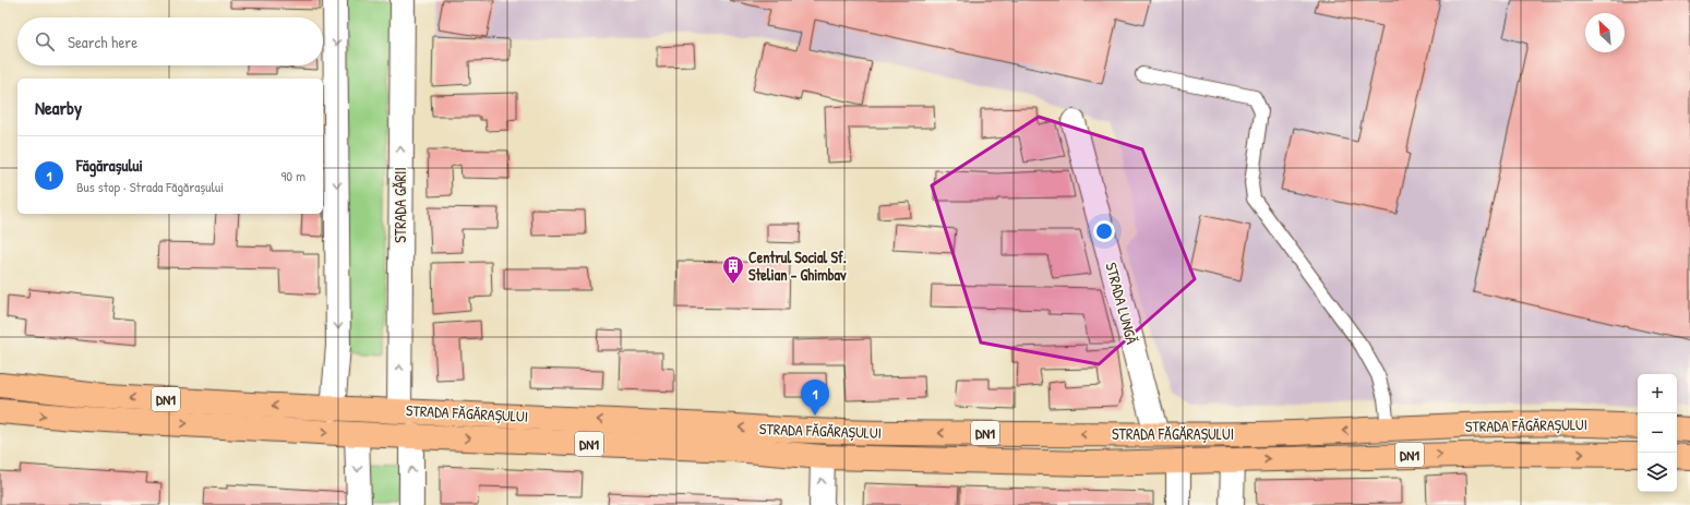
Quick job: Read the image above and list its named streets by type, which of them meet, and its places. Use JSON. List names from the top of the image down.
{
  "streets": {
    "highway": ["DN1", "STRADA FĂGĂRAȘULUI"],
    "street": ["STRADA GĂRII", "STRADA LUNGĂ"]
  },
  "crossings": [
    ["STRADA GĂRII", "STRADA FĂGĂRAȘULUI"],
    ["STRADA LUNGĂ", "STRADA FĂGĂRAȘULUI"]
  ],
  "places": {
    "building": ["Centrul Social Sf. Stelian - Ghimbav"]
  },
  "north": "top left",
  "page": {
    "search": "Search here",
    "heading": "Nearby",
    "list": [
      {
        "mark": "1",
        "name": "Făgărașului",
        "note": "Bus stop · Strada Făgărașului",
        "value": "90 m"
      }
    ],
    "map_buttons": ["+", "−"],
    "pins": "1"
  }
}
